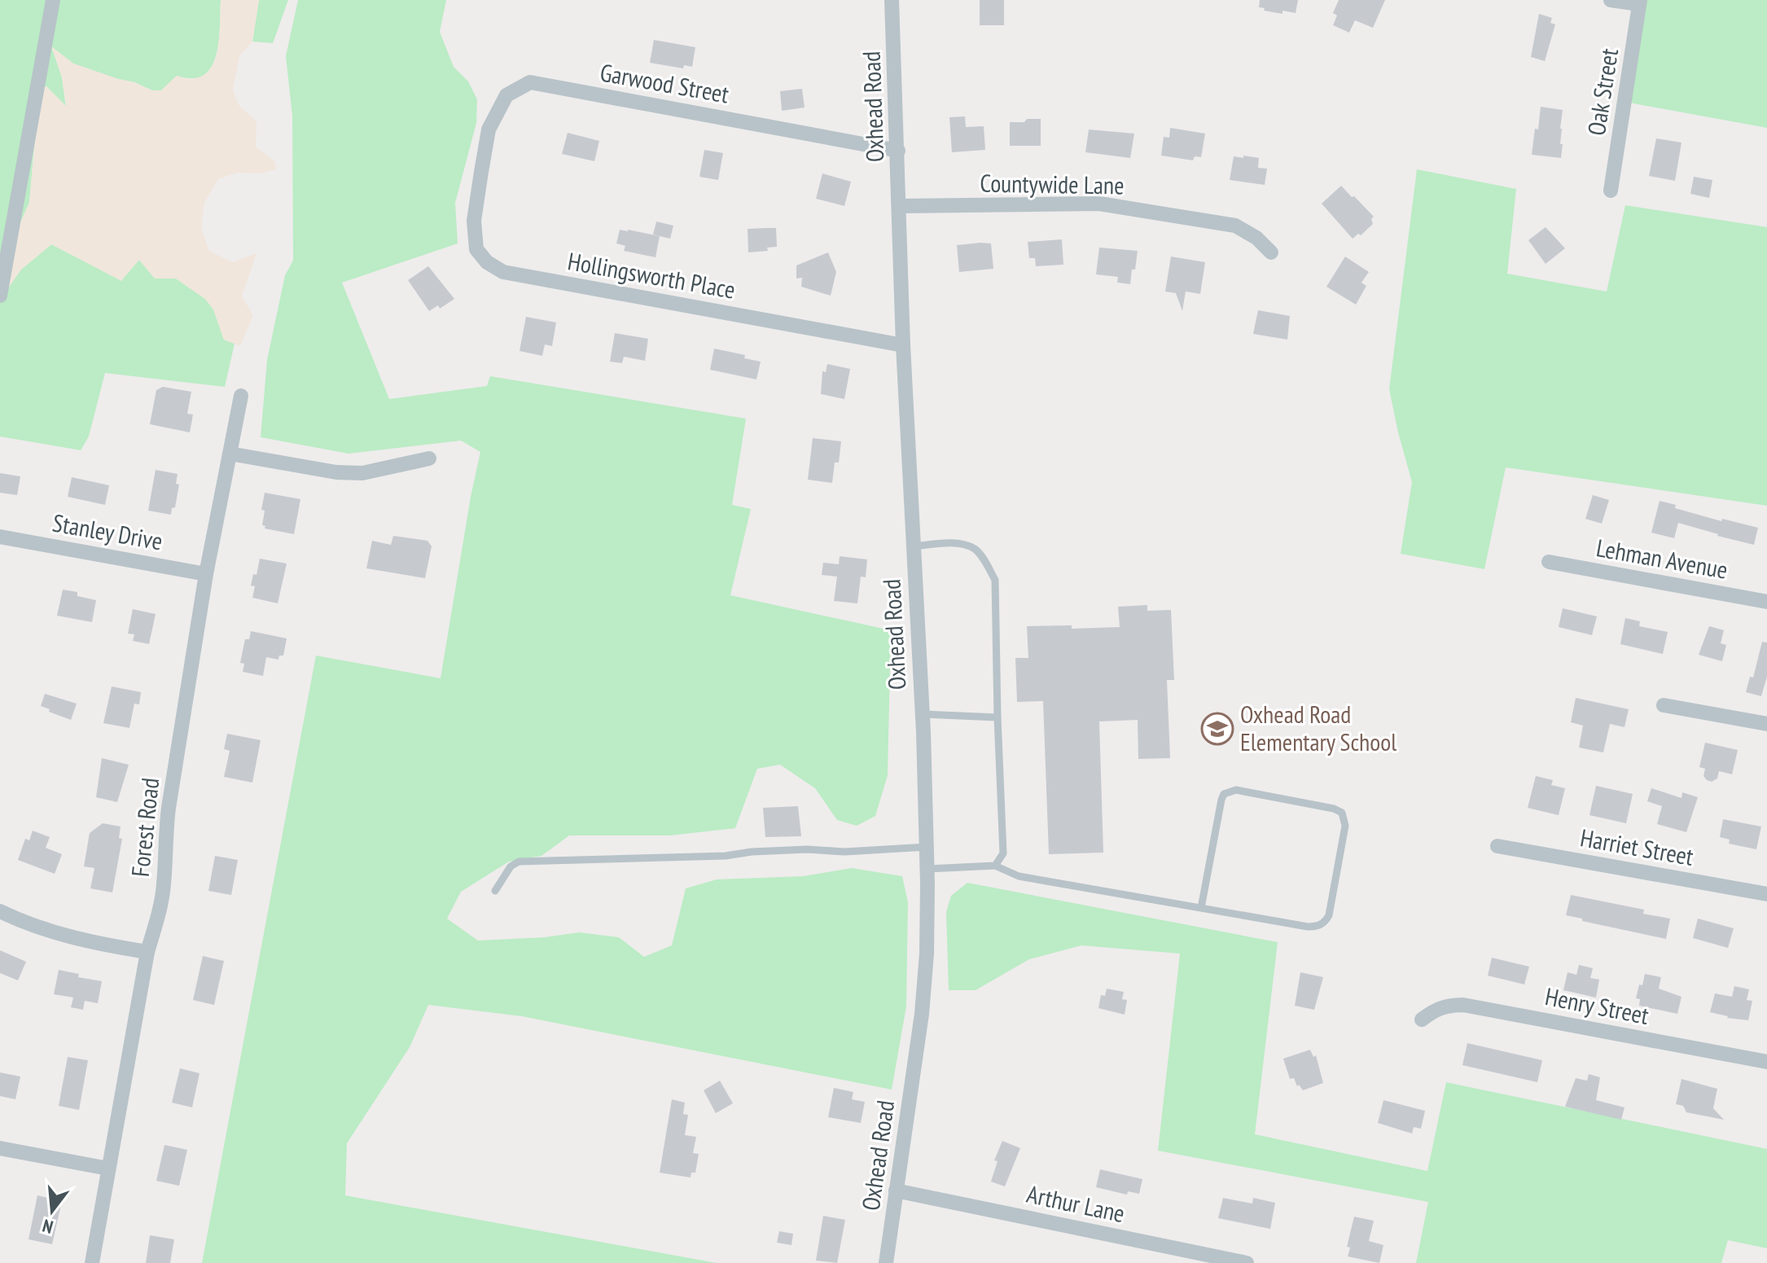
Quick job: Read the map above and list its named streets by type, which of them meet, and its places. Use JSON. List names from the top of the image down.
{
  "streets": {
    "street": [
      "Garwood Street",
      "Oak Street",
      "Oxhead Road",
      "Countywide Lane",
      "Hollingsworth Place",
      "Stanley Drive",
      "Lehman Avenue",
      "Forest Road",
      "Harriet Street",
      "Henry Street",
      "Arthur Lane"
    ]
  },
  "crossings": [
    ["Garwood Street", "Oxhead Road"],
    ["Garwood Street", "Hollingsworth Place"],
    ["Oxhead Road", "Countywide Lane"],
    ["Oxhead Road", "Hollingsworth Place"],
    ["Oxhead Road", "Arthur Lane"],
    ["Stanley Drive", "Forest Road"]
  ],
  "places": {
    "school or university": ["Oxhead Road Elementary School"]
  },
  "north": "bottom"
}
